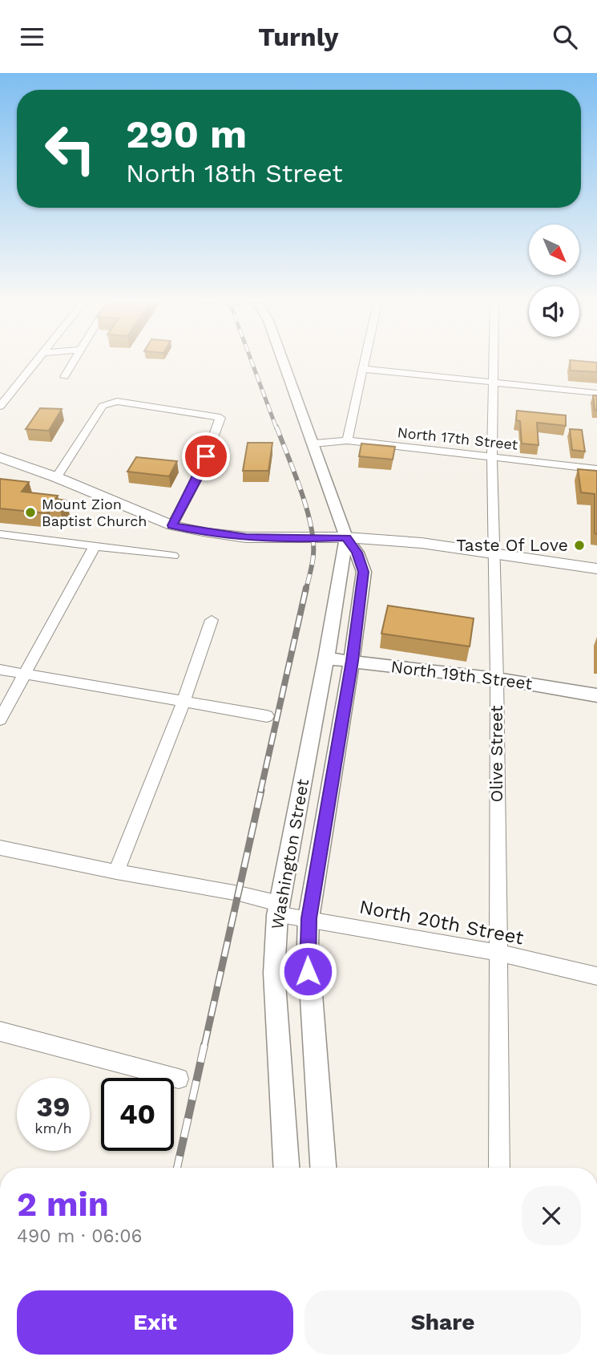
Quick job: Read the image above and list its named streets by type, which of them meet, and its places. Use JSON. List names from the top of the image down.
{
  "streets": {
    "street": [
      "North 17th Street",
      "North 19th Street",
      "Olive Street",
      "Washington Street",
      "North 20th Street"
    ]
  },
  "crossings": [
    ["North 17th Street", "Olive Street"],
    ["North 17th Street", "Washington Street"],
    ["North 19th Street", "Olive Street"],
    ["North 19th Street", "Washington Street"],
    ["Olive Street", "North 20th Street"],
    ["Washington Street", "North 20th Street"]
  ],
  "places": ["Mount Zion Baptist Church", "Taste Of Love"],
  "north": "bottom right",
  "page": {
    "header": "Turnly",
    "turn": ["290 m", "North 18th Street"],
    "speed": "39 km/h",
    "limit": "40",
    "heading": ["2 min", "490 m · 06:06"],
    "buttons": ["Exit", "Share"]
  }
}
